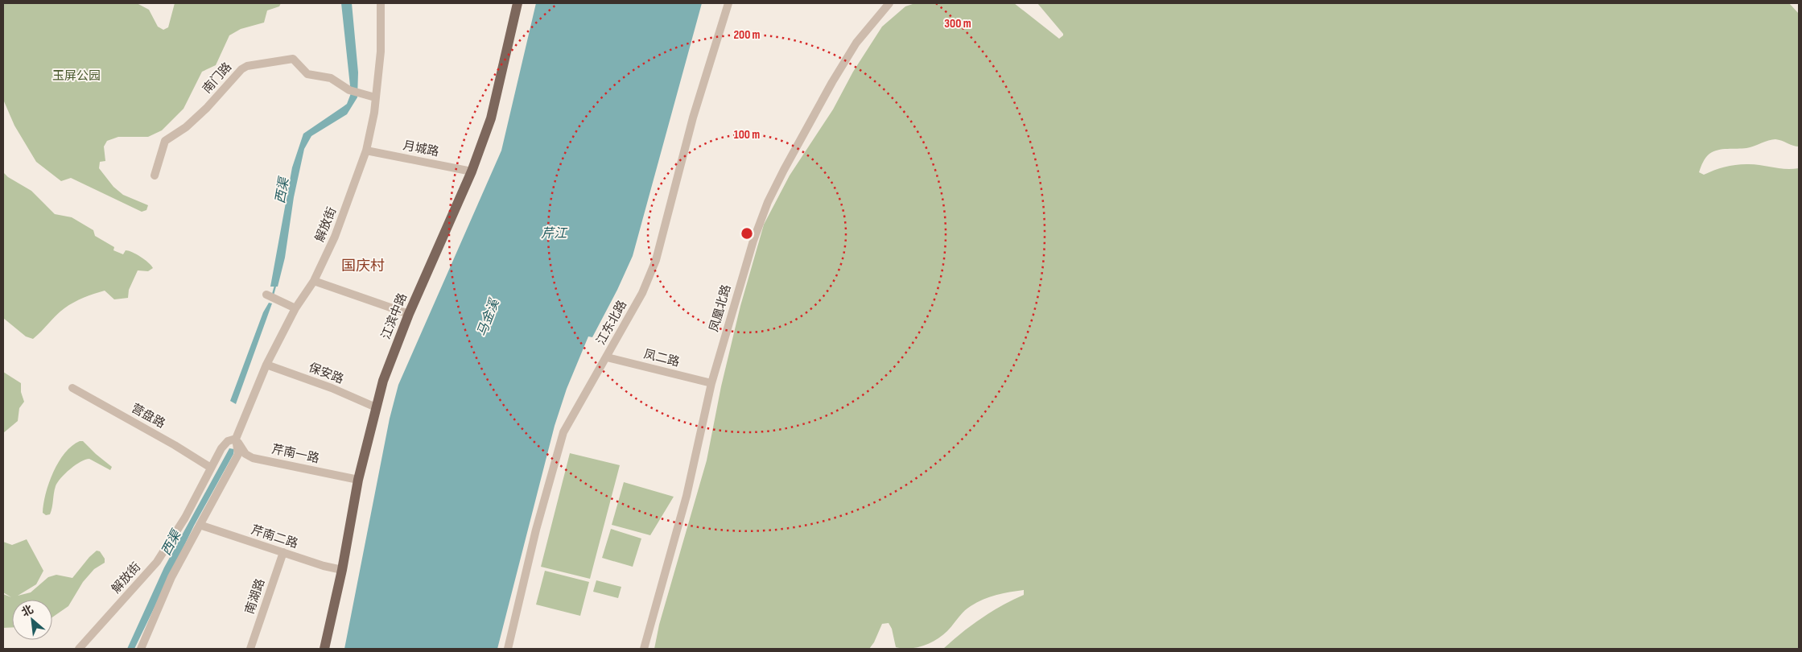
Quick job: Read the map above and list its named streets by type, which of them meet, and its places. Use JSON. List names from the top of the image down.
{
  "streets": {
    "main road": ["江滨中路"],
    "street": [
      "南门路",
      "月城路",
      "解放街",
      "凤凰北路",
      "江东北路",
      "凤二路",
      "保安路",
      "营盘路",
      "芹南一路",
      "芹南二路",
      "南湖路"
    ]
  },
  "crossings": [
    ["南门路", "解放街"],
    ["月城路", "解放街"],
    ["月城路", "江滨中路"],
    ["解放街", "保安路"],
    ["解放街", "营盘路"],
    ["解放街", "芹南一路"],
    ["解放街", "芹南二路"],
    ["凤凰北路", "凤二路"],
    ["江滨中路", "保安路"],
    ["江滨中路", "芹南一路"],
    ["江滨中路", "芹南二路"],
    ["江东北路", "凤二路"],
    ["芹南二路", "南湖路"]
  ],
  "districts": ["国庆村"],
  "water": ["西渠", "芹江", "马金溪"],
  "parks": ["玉屏公园"],
  "north": "top left",
  "rings": ["300 m", "200 m", "100 m"]
}
